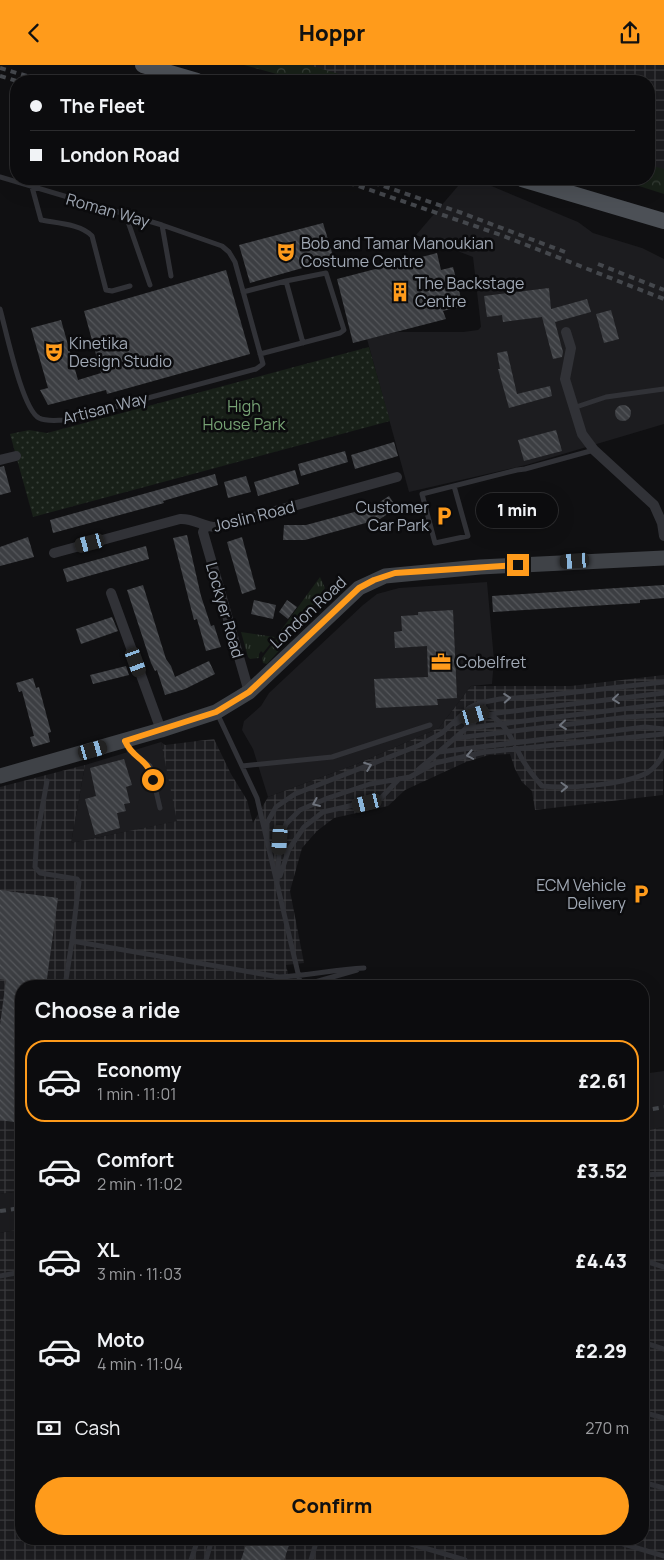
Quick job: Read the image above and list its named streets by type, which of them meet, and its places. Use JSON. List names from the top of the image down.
{
  "streets": {
    "street": ["Joslin Road", "Lockyer Road", "London Road"],
    "lane": ["Roman Way", "Artisan Way"]
  },
  "crossings": [
    ["Joslin Road", "Lockyer Road"],
    ["Lockyer Road", "London Road"]
  ],
  "parks": ["High House Park"],
  "places": {
    "theatre": ["Bob and Tamar Manoukian Costume Centre", "Kinetika Design Studio"],
    "building": ["The Backstage Centre"],
    "parking": ["Customer Car Park", "ECM Vehicle Delivery"],
    "office": ["Cobelfret"]
  },
  "page": {
    "header": "Hoppr",
    "banner": ["The Fleet", "London Road"],
    "bubble": "1 min",
    "heading": "Choose a ride",
    "list": [
      {
        "name": "Economy",
        "note": "1 min · 11:01",
        "value": "£2.61"
      },
      {
        "name": "Comfort",
        "note": "2 min · 11:02",
        "value": "£3.52"
      },
      {
        "name": "XL",
        "note": "3 min · 11:03",
        "value": "£4.43"
      },
      {
        "name": "Moto",
        "note": "4 min · 11:04",
        "value": "£2.29"
      }
    ],
    "pay": ["Cash", "270 m"],
    "buttons": "Confirm"
  }
}
